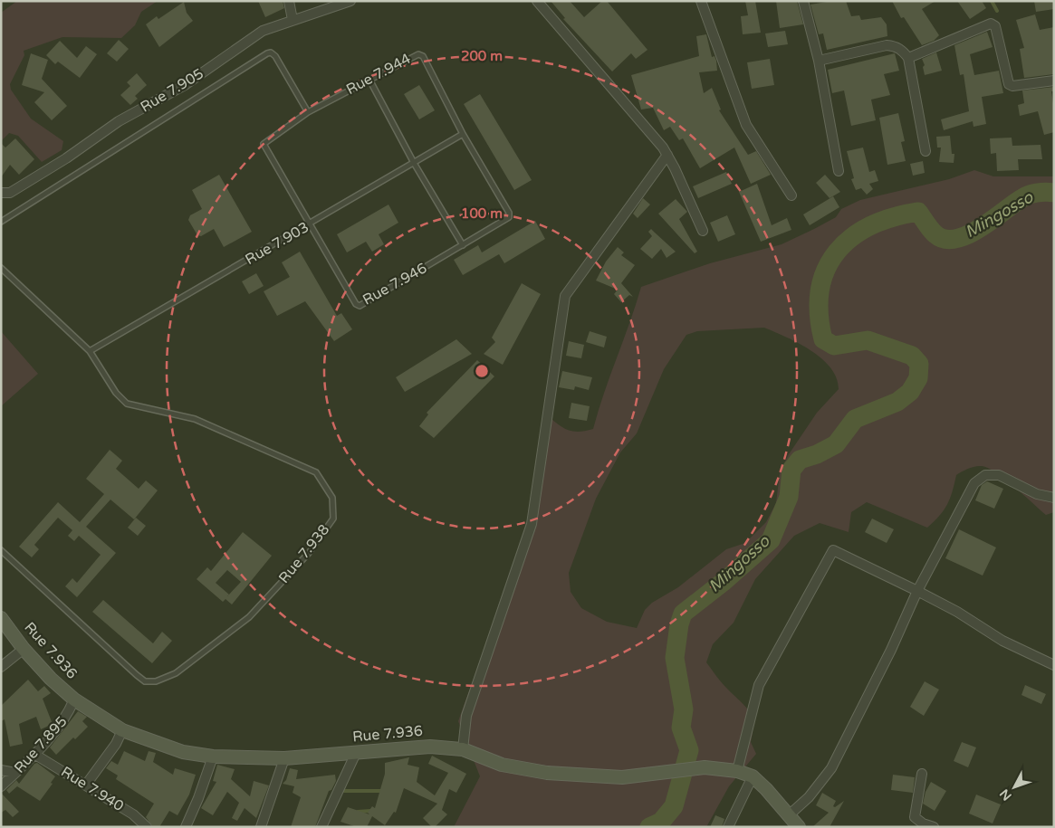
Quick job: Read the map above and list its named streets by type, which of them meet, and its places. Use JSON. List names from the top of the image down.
{
  "streets": {
    "street": [
      "Rue 7.905",
      "Rue 7.936",
      "Rue 7.895",
      "Rue 7.940"
    ],
    "lane": [
      "Rue 7.944",
      "Rue 7.903",
      "Rue 7.946",
      "Rue 7.938"
    ]
  },
  "crossings": [
    ["Rue 7.944", "Rue 7.903"],
    ["Rue 7.944", "Rue 7.946"],
    ["Rue 7.903", "Rue 7.946"],
    ["Rue 7.903", "Rue 7.938"],
    ["Rue 7.936", "Rue 7.895"],
    ["Rue 7.895", "Rue 7.940"]
  ],
  "water": ["Mingosso"],
  "north": "bottom left",
  "rings": ["200 m", "100 m"]
}
